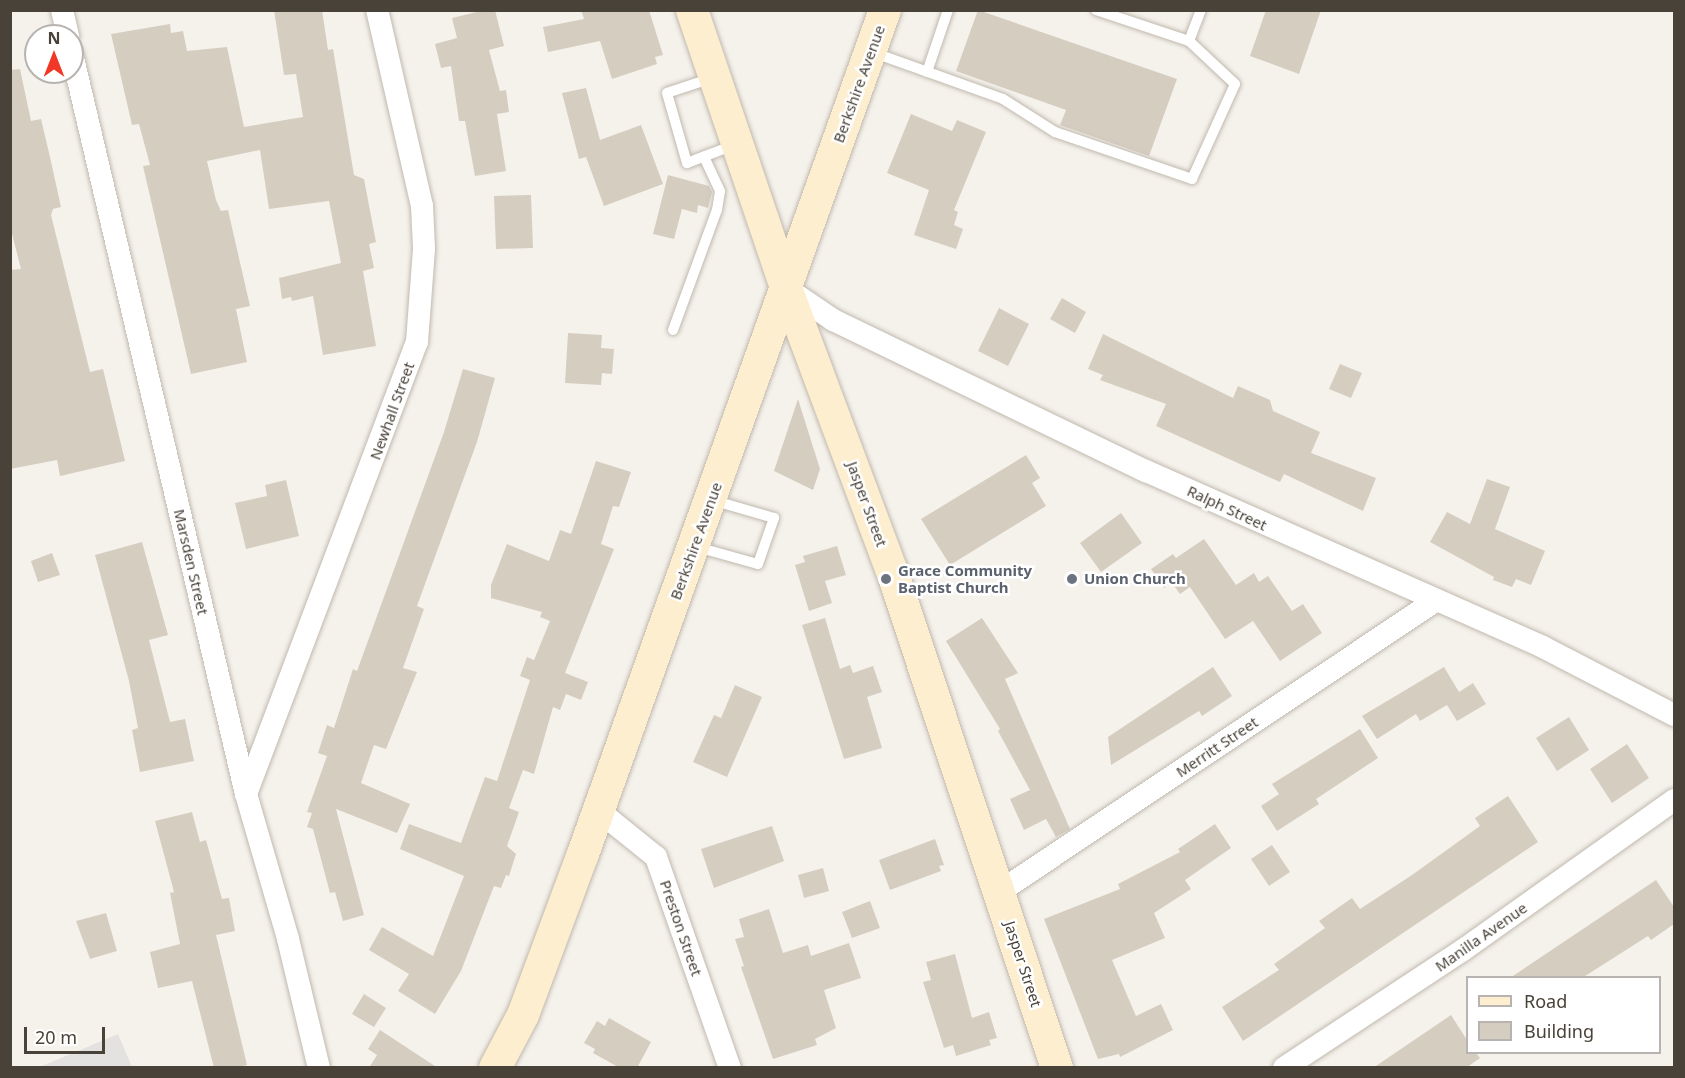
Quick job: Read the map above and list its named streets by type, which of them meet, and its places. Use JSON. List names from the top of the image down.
{
  "streets": {
    "main road": ["Berkshire Avenue", "Jasper Street"],
    "street": [
      "Newhall Street",
      "Ralph Street",
      "Marsden Street",
      "Merritt Street",
      "Preston Street",
      "Manilla Avenue"
    ]
  },
  "crossings": [
    ["Berkshire Avenue", "Jasper Street"],
    ["Berkshire Avenue", "Ralph Street"],
    ["Berkshire Avenue", "Preston Street"],
    ["Newhall Street", "Marsden Street"],
    ["Jasper Street", "Ralph Street"],
    ["Jasper Street", "Merritt Street"],
    ["Ralph Street", "Merritt Street"]
  ],
  "places": ["Grace Community Baptist Church", "Union Church"],
  "legend": ["Road", "Building"],
  "scale_bar": "20 m",
  "north": "top"
}
